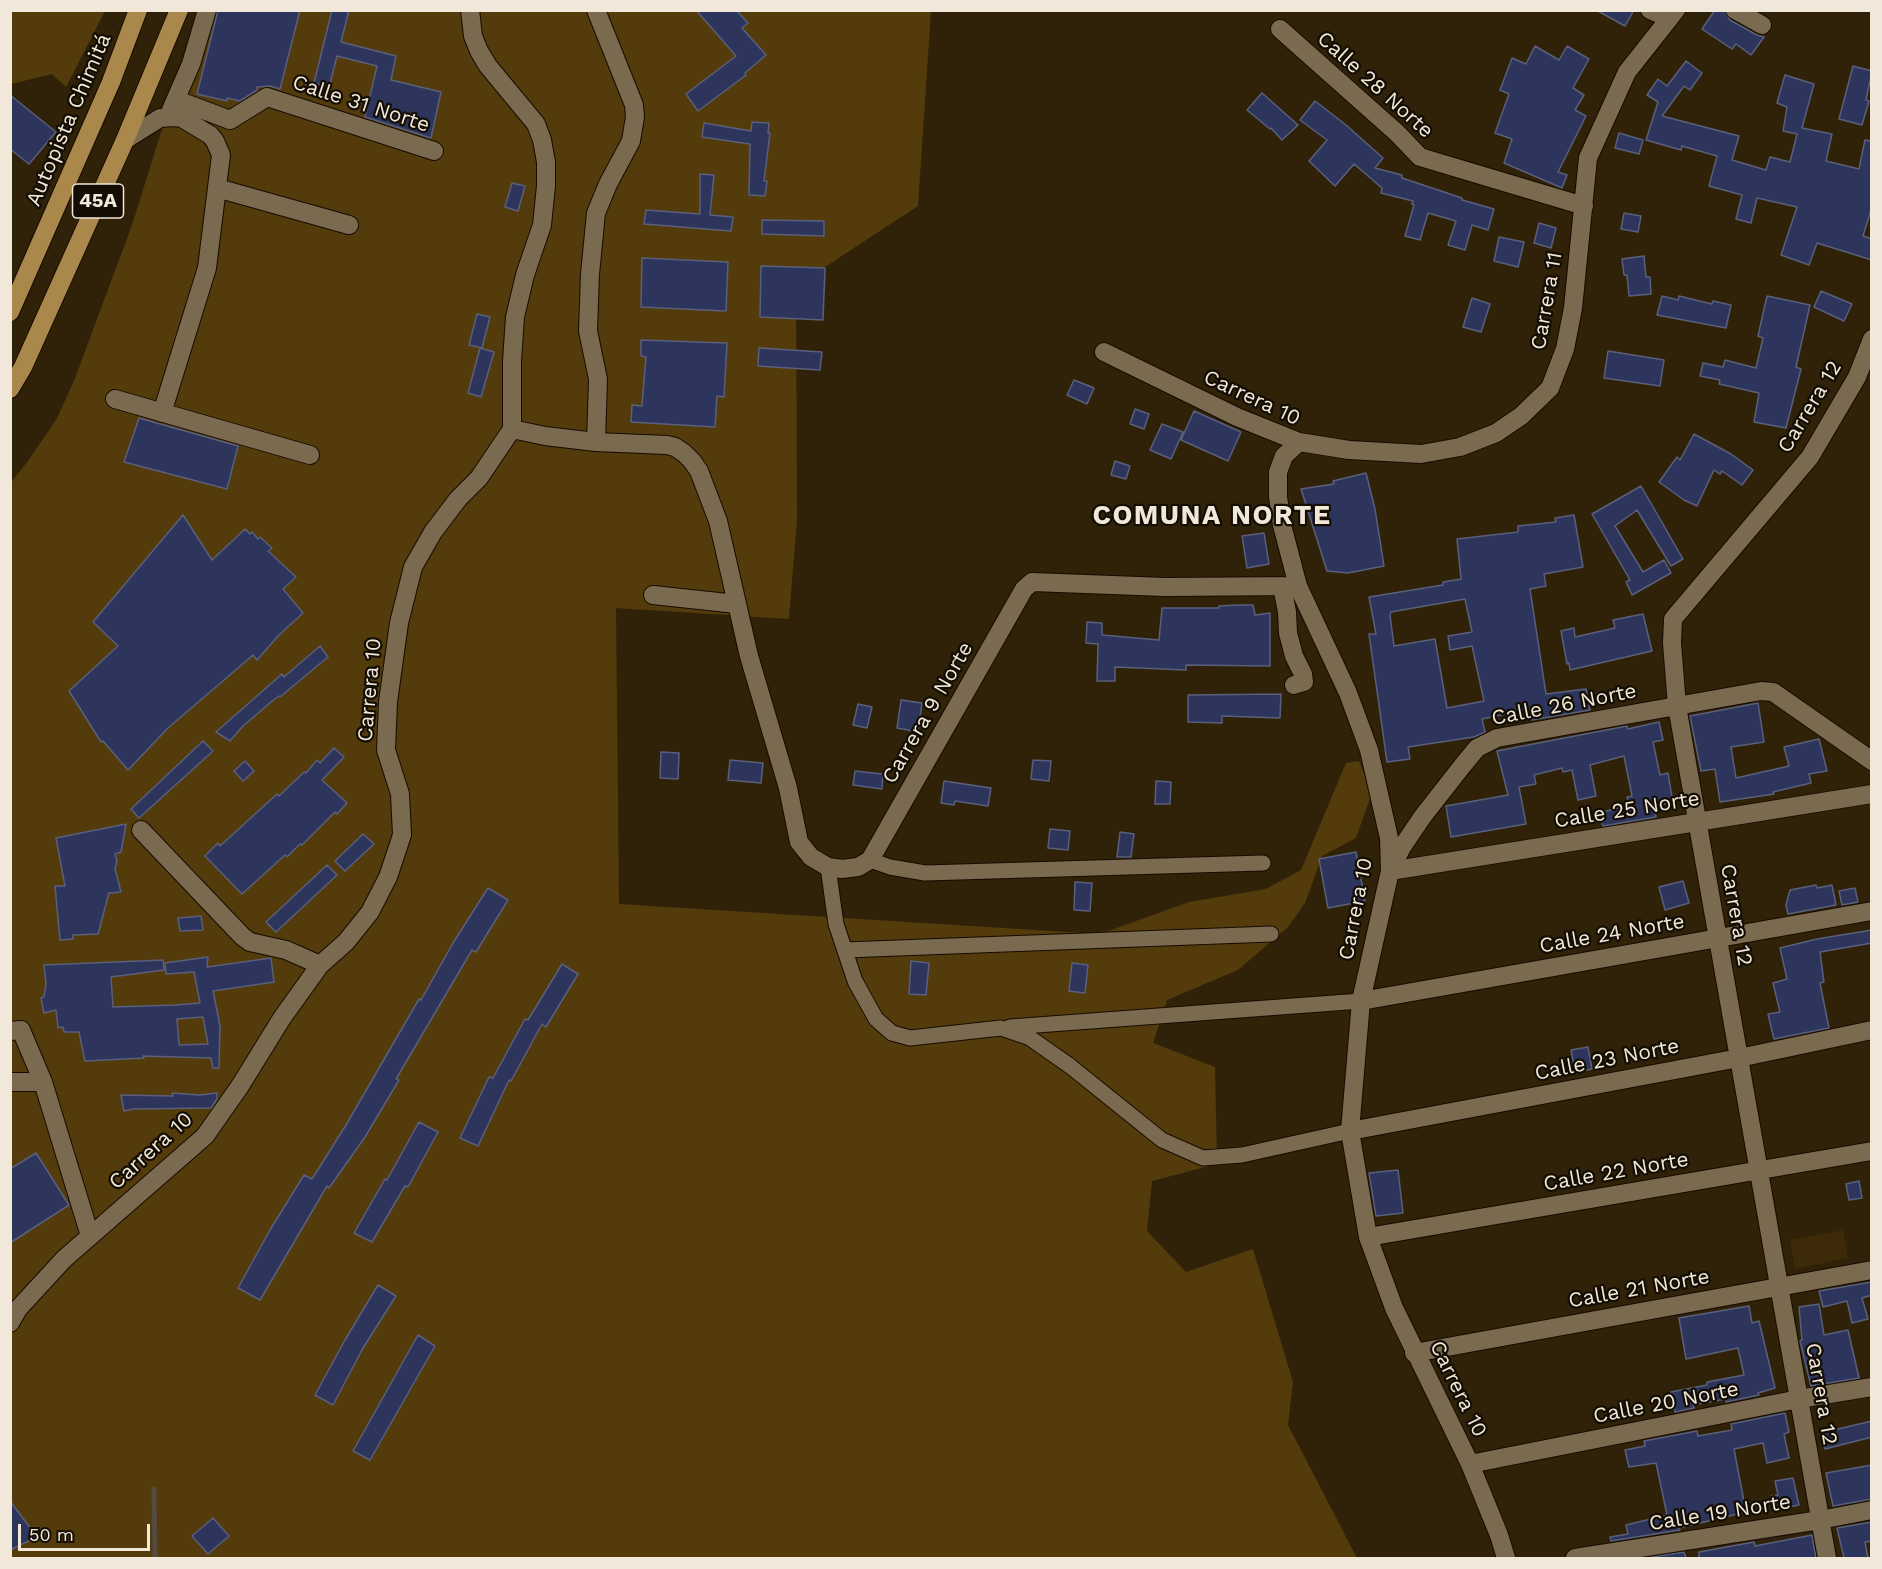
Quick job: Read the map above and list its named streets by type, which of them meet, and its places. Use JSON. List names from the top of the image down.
{
  "streets": {
    "highway": ["Autopista Chimitá", "45A"],
    "street": [
      "Calle 28 Norte",
      "Calle 31 Norte",
      "Carrera 11",
      "Carrera 10",
      "Carrera 12",
      "Calle 26 Norte",
      "Carrera 9 Norte",
      "Calle 25 Norte",
      "Calle 24 Norte",
      "Calle 23 Norte",
      "Calle 22 Norte",
      "Calle 21 Norte",
      "Calle 20 Norte",
      "Calle 19 Norte"
    ]
  },
  "crossings": [
    ["Calle 28 Norte", "Carrera 11"],
    ["Carrera 11", "Carrera 10"],
    ["Carrera 10", "Calle 26 Norte"],
    ["Carrera 10", "Carrera 9 Norte"],
    ["Carrera 10", "Calle 25 Norte"],
    ["Carrera 10", "Calle 24 Norte"],
    ["Carrera 10", "Calle 23 Norte"],
    ["Carrera 10", "Calle 22 Norte"],
    ["Carrera 10", "Calle 21 Norte"],
    ["Carrera 10", "Calle 20 Norte"],
    ["Carrera 12", "Calle 26 Norte"],
    ["Carrera 12", "Calle 25 Norte"],
    ["Carrera 12", "Calle 24 Norte"],
    ["Carrera 12", "Calle 23 Norte"],
    ["Carrera 12", "Calle 22 Norte"],
    ["Carrera 12", "Calle 21 Norte"],
    ["Carrera 12", "Calle 20 Norte"],
    ["Carrera 12", "Calle 19 Norte"],
    ["Calle 26 Norte", "Calle 25 Norte"]
  ],
  "districts": ["COMUNA NORTE"],
  "scale_bar": "50 m"
}
